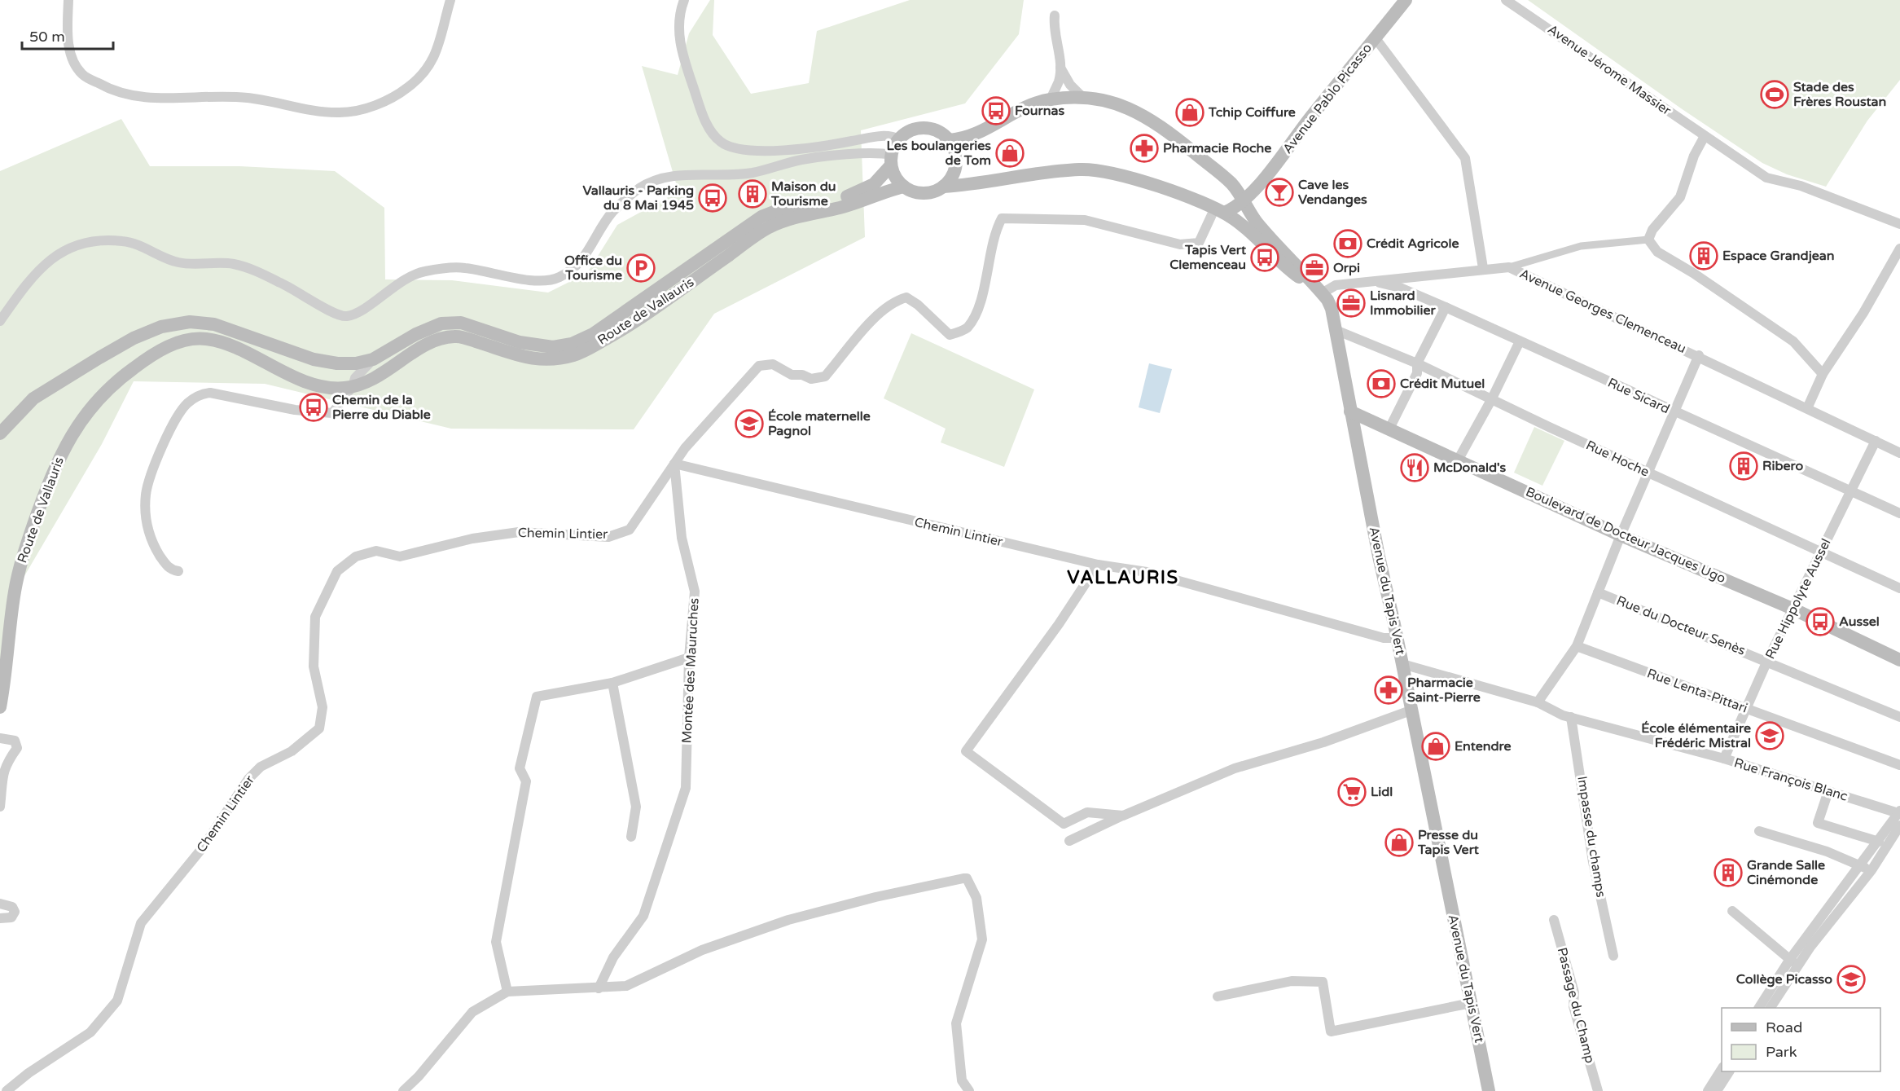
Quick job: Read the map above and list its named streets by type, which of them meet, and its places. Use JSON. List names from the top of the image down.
{
  "streets": {
    "main road": [
      "Avenue Pablo Picasso",
      "Route de Vallauris",
      "Boulevard de Docteur Jacques Ugo",
      "Avenue du Tapis Vert"
    ],
    "street": [
      "Avenue Jérome Massier",
      "Avenue Georges Clemenceau",
      "Rue Sicard",
      "Rue Hoche",
      "Chemin Lintier",
      "Rue Hippolyte Aussel",
      "Rue du Docteur Senès",
      "Montée des Mauruches",
      "Rue Lenta-Pittari",
      "Rue François Blanc",
      "Impasse du champs",
      "Passage du Champ"
    ]
  },
  "crossings": [
    ["Avenue Georges Clemenceau", "Rue Sicard"],
    ["Avenue Georges Clemenceau", "Avenue du Tapis Vert"],
    ["Avenue Georges Clemenceau", "Rue Hippolyte Aussel"],
    ["Rue Sicard", "Rue Hippolyte Aussel"],
    ["Rue Hoche", "Avenue du Tapis Vert"],
    ["Rue Hoche", "Rue Hippolyte Aussel"],
    ["Chemin Lintier", "Avenue du Tapis Vert"],
    ["Chemin Lintier", "Montée des Mauruches"],
    ["Boulevard de Docteur Jacques Ugo", "Avenue du Tapis Vert"],
    ["Boulevard de Docteur Jacques Ugo", "Rue Hippolyte Aussel"],
    ["Avenue du Tapis Vert", "Rue François Blanc"],
    ["Rue Hippolyte Aussel", "Rue du Docteur Senès"],
    ["Rue Hippolyte Aussel", "Rue Lenta-Pittari"],
    ["Rue Hippolyte Aussel", "Rue François Blanc"],
    ["Rue François Blanc", "Impasse du champs"]
  ],
  "districts": ["VALLAURIS"],
  "places": {
    "sports": ["Stade des Frères Roustan"],
    "bus stop": [
      "Fournas",
      "Vallauris - Parking du 8 Mai 1945",
      "Tapis Vert Clemenceau",
      "Chemin de la Pierre du Diable",
      "Aussel"
    ],
    "shop": [
      "Tchip Coiffure",
      "Les boulangeries de Tom",
      "Entendre",
      "Presse du Tapis Vert"
    ],
    "pharmacy": ["Pharmacie Roche", "Pharmacie Saint-Pierre"],
    "bar": ["Cave les Vendanges"],
    "building": [
      "Maison du Tourisme",
      "Espace Grandjean",
      "Ribero",
      "Grande Salle Cinémonde"
    ],
    "bank": ["Crédit Agricole", "Crédit Mutuel"],
    "parking": ["Office du Tourisme"],
    "office": ["Orpi", "Lisnard Immobilier"],
    "school or university": ["École maternelle Pagnol", "École élémentaire Frédéric Mistral", "Collège Picasso"],
    "restaurant": ["McDonald's"],
    "supermarket": ["Lidl"]
  },
  "legend": ["Road", "Park"],
  "scale_bar": "50 m"
}
